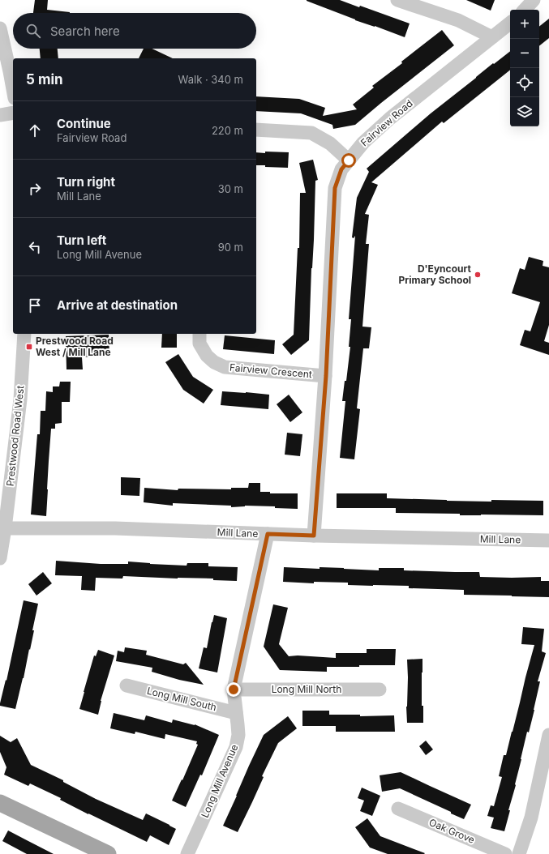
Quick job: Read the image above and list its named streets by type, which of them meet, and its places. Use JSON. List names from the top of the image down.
{
  "streets": {
    "street": [
      "Fairview Road",
      "Fairview Crescent",
      "Prestwood Road West",
      "Mill Lane",
      "Long Mill North",
      "Long Mill South",
      "Long Mill Avenue",
      "Oak Grove"
    ]
  },
  "crossings": [
    ["Fairview Road", "Fairview Crescent"],
    ["Fairview Road", "Mill Lane"],
    ["Prestwood Road West", "Mill Lane"],
    ["Mill Lane", "Long Mill Avenue"],
    ["Long Mill North", "Long Mill Avenue"],
    ["Long Mill South", "Long Mill Avenue"]
  ],
  "places": {
    "other": ["D'Eyncourt Primary School"],
    "transit": ["Prestwood Road West / Mill Lane"]
  },
  "page": {
    "map_buttons": ["+", "−"],
    "search": "Search here",
    "heading": ["5 min", "Walk · 340 m"],
    "list": [
      ["Continue", "Fairview Road", "220 m"],
      ["Turn right", "Mill Lane", "30 m"],
      ["Turn left", "Long Mill Avenue", "90 m"],
      "Arrive at destination"
    ]
  }
}
